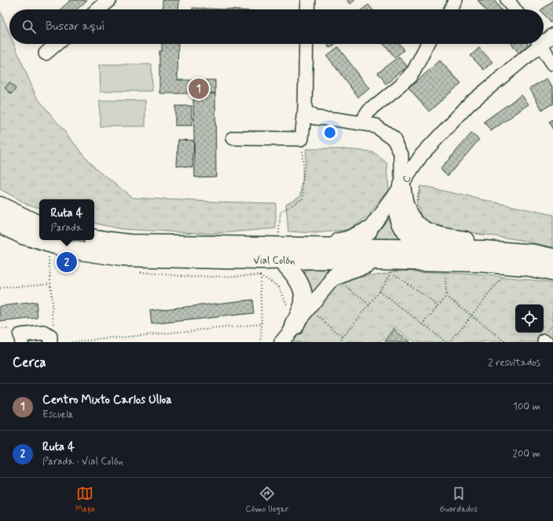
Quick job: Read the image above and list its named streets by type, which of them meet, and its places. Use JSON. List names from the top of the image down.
{
  "streets": {
    "main road": ["Vial Colón"],
    "street": ["C"]
  },
  "crossings": [
    ["C", "Vial Colón"]
  ],
  "page": {
    "search": "Buscar aquí",
    "pins": ["1", "2"],
    "popup": ["Ruta 4", "Parada"],
    "heading": ["Cerca", "2 resultados"],
    "list": [
      {
        "mark": "1",
        "name": "Centro Mixto Carlos Ulloa",
        "note": "Escuela",
        "value": "100 m"
      },
      {
        "mark": "2",
        "name": "Ruta 4",
        "note": "Parada · Vial Colón",
        "value": "200 m"
      }
    ],
    "nav": ["Mapa", "Cómo llegar", "Guardados"]
  }
}
